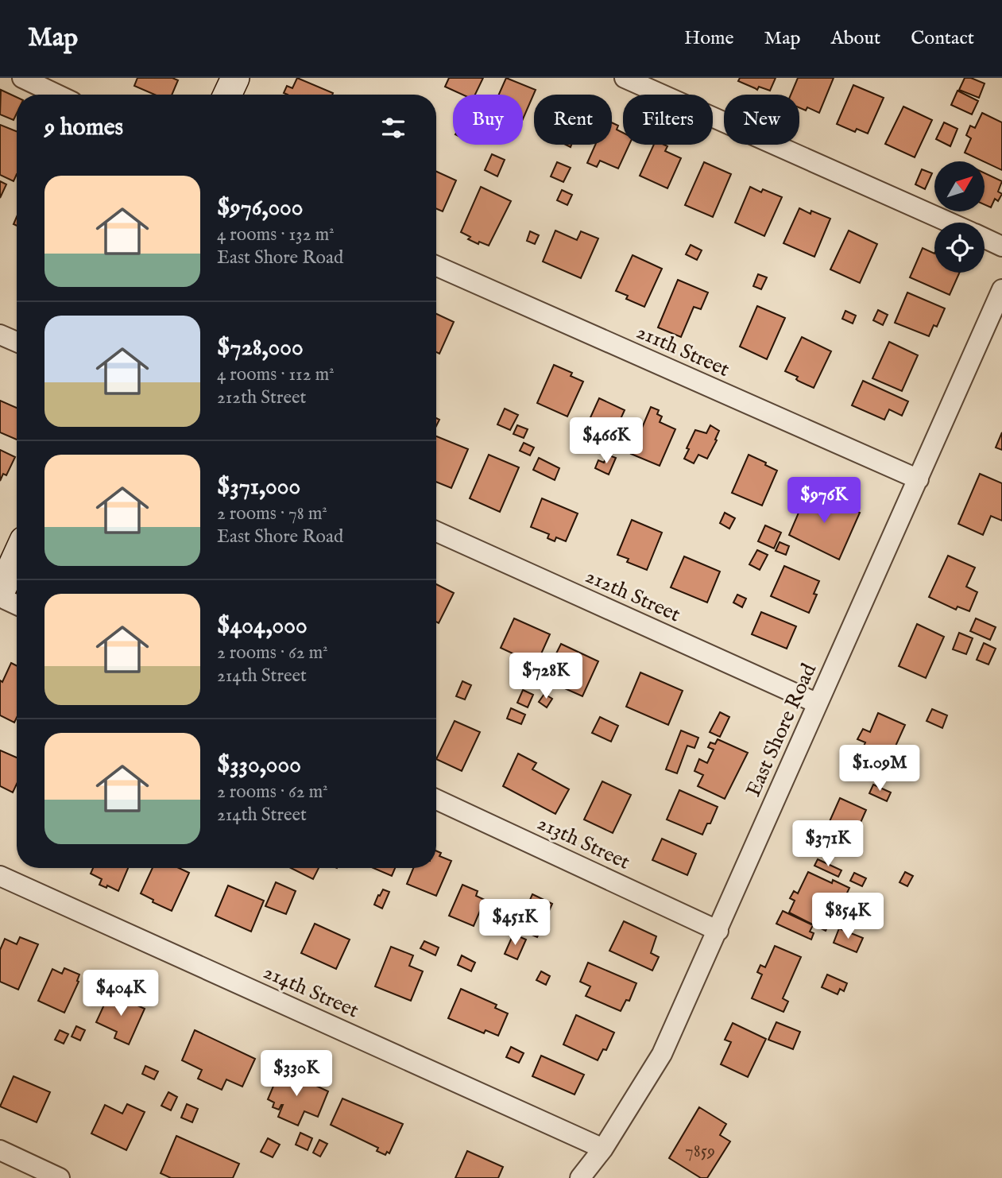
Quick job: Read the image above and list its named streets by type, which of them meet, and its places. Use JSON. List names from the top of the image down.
{
  "streets": {
    "street": [
      "211th Street",
      "212th Street",
      "East Shore Road",
      "213th Street",
      "214th Street"
    ]
  },
  "crossings": [
    ["211th Street", "East Shore Road"],
    ["212th Street", "East Shore Road"],
    ["East Shore Road", "213th Street"],
    ["East Shore Road", "214th Street"]
  ],
  "house_numbers": ["7859"],
  "north": "top right",
  "page": {
    "header": "Map",
    "nav": [
      "Home",
      "Map",
      "About",
      "Contact"
    ],
    "chip": [
      "Buy",
      "Rent",
      "Filters",
      "New"
    ],
    "heading": "9 homes",
    "list": [
      {
        "name": "$976,000",
        "note": "4 rooms · 132 m² · East Shore Road"
      },
      {
        "name": "$728,000",
        "note": "4 rooms · 112 m² · 212th Street"
      },
      {
        "name": "$371,000",
        "note": "2 rooms · 78 m² · East Shore Road"
      },
      {
        "name": "$404,000",
        "note": "2 rooms · 62 m² · 214th Street"
      },
      {
        "name": "$330,000",
        "note": "2 rooms · 62 m² · 214th Street"
      }
    ],
    "price": [
      "$466K",
      "$976K",
      "$728K",
      "$1.09M",
      "$371K",
      "$854K",
      "$451K",
      "$404K",
      "$330K"
    ]
  }
}
